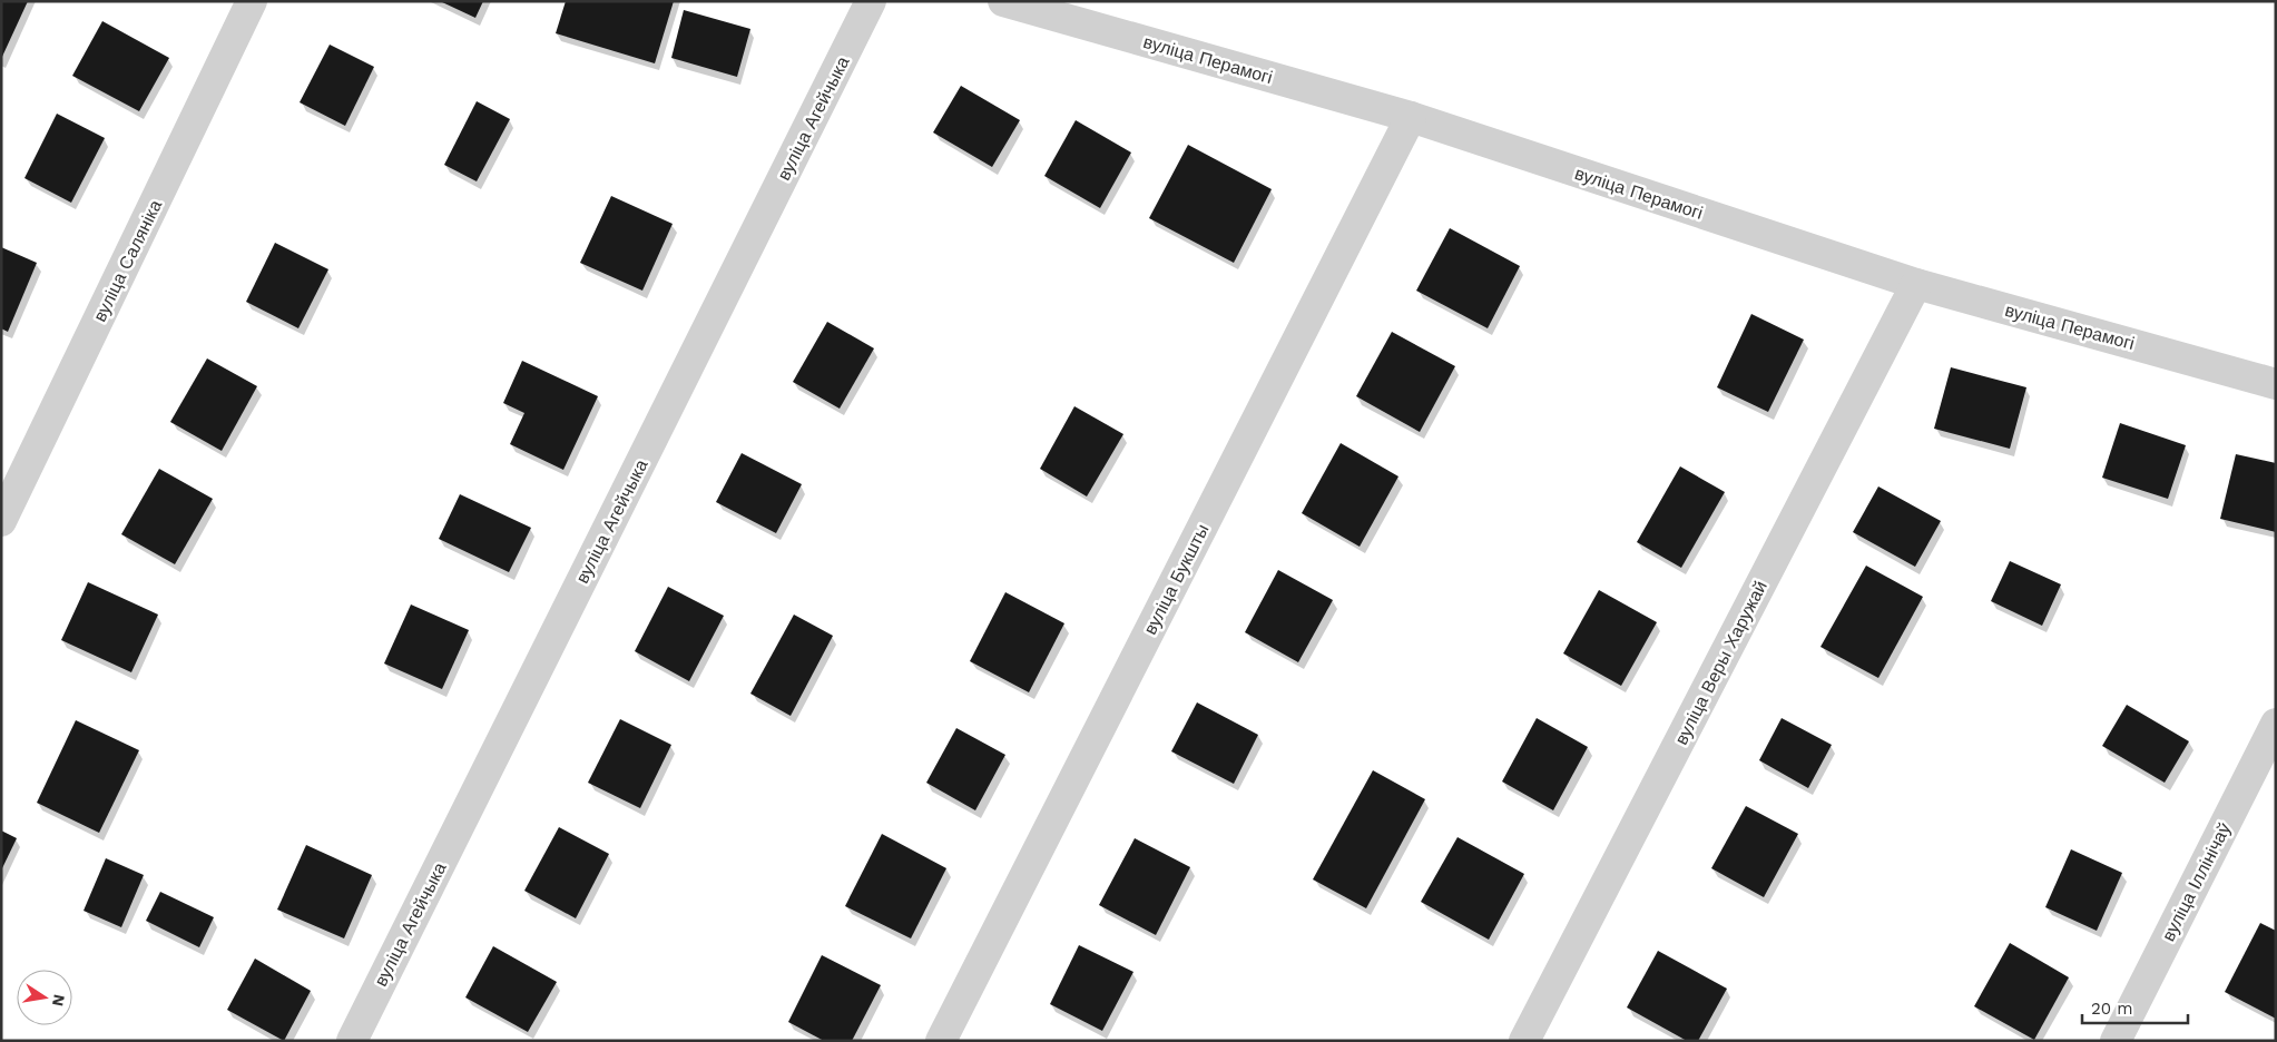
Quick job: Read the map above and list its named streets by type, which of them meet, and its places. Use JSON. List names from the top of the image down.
{
  "streets": {
    "street": [
      "вуліца Перамогі",
      "вуліца Агейчыка",
      "вуліца Саляніка",
      "вуліца Букшты",
      "вуліца Веры Харужай",
      "вуліца Іллінічаў"
    ]
  },
  "crossings": [
    ["вуліца Перамогі", "вуліца Букшты"],
    ["вуліца Перамогі", "вуліца Веры Харужай"]
  ],
  "scale_bar": "20 m",
  "north": "right"
}
